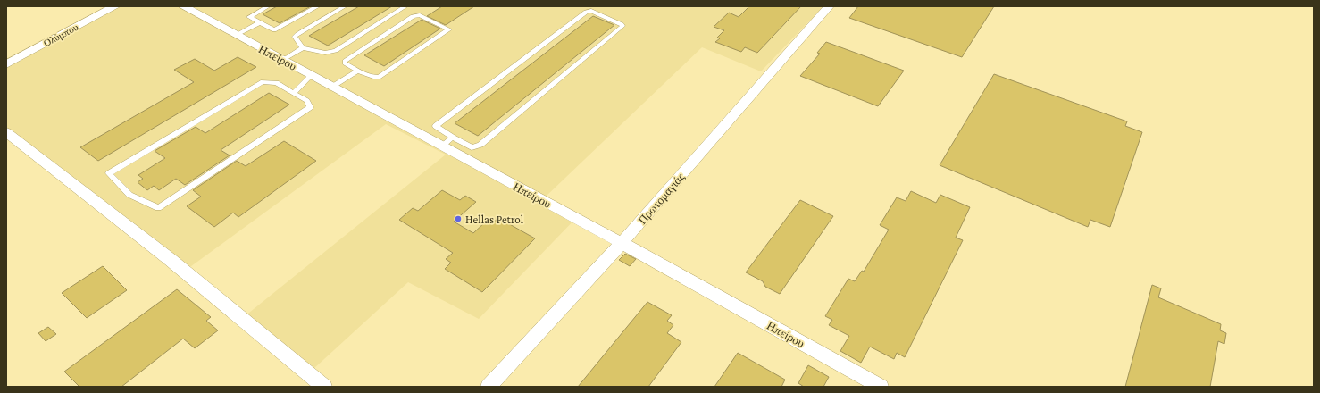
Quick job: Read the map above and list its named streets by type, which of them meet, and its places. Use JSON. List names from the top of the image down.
{
  "streets": {
    "street": ["Ολύμπου", "Ηπείρου", "Πρωτομαγιάς"]
  },
  "crossings": [
    ["Ηπείρου", "Πρωτομαγιάς"]
  ],
  "places": ["Hellas Petrol"]
}
